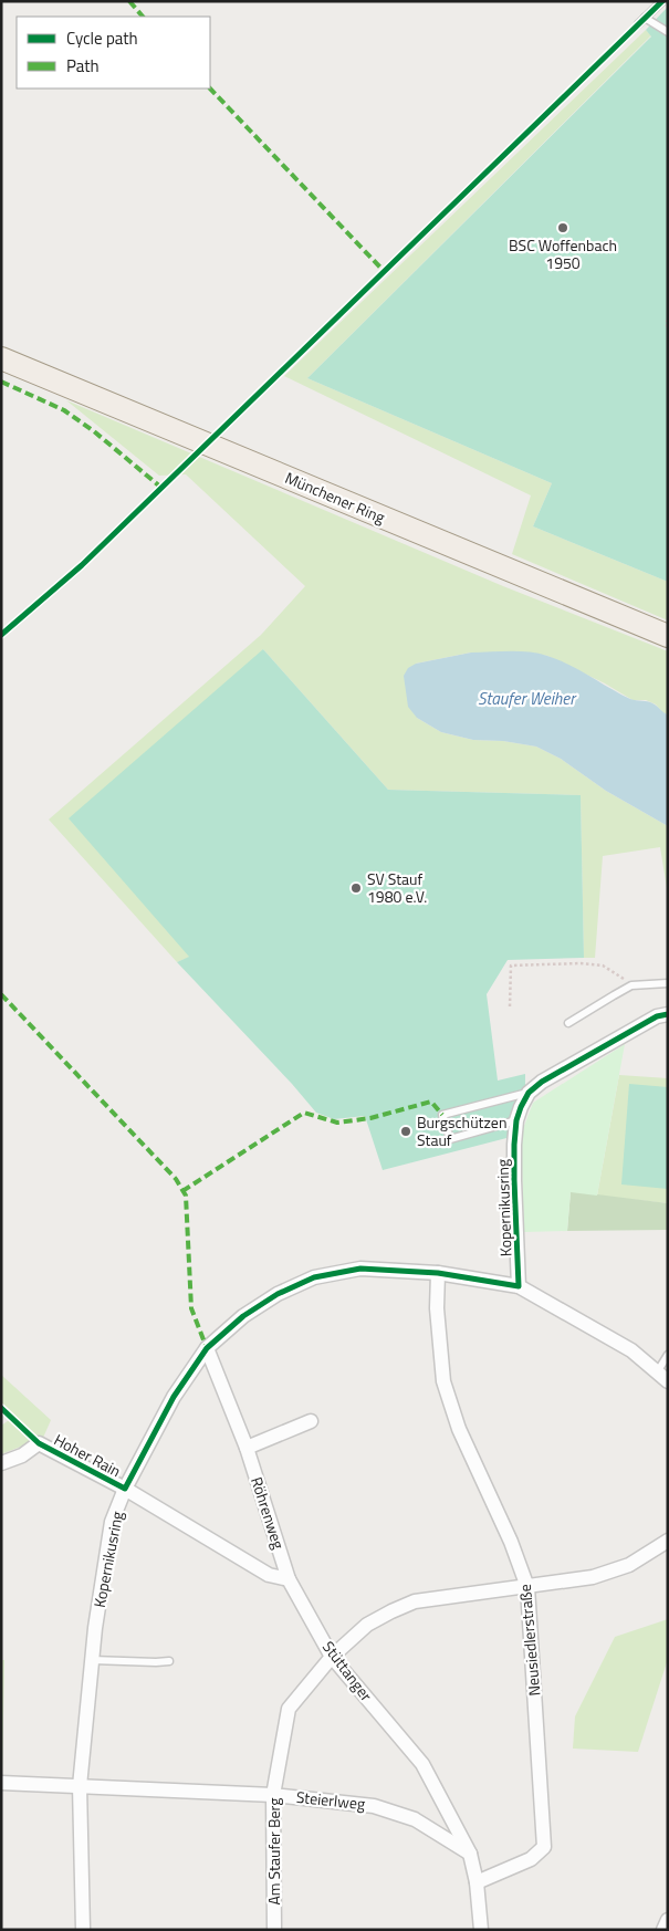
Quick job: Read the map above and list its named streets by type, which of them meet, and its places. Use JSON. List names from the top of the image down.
{
  "streets": {
    "main road": ["Münchener Ring"],
    "street": [
      "Kopernikusring",
      "Hoher Rain",
      "Röhrenweg",
      "Neusiedlerstraße",
      "Stüttanger",
      "Steierlweg",
      "Am Staufer Berg"
    ]
  },
  "crossings": [
    ["Kopernikusring", "Hoher Rain"],
    ["Kopernikusring", "Röhrenweg"],
    ["Kopernikusring", "Neusiedlerstraße"],
    ["Kopernikusring", "Steierlweg"],
    ["Röhrenweg", "Stüttanger"],
    ["Neusiedlerstraße", "Stüttanger"],
    ["Neusiedlerstraße", "Am Staufer Berg"],
    ["Stüttanger", "Steierlweg"],
    ["Stüttanger", "Am Staufer Berg"],
    ["Steierlweg", "Am Staufer Berg"]
  ],
  "water": ["Staufer Weiher"],
  "places": ["BSC Woffenbach 1950", "SV Stauf 1980 e.V.", "Burgschützen Stauf"],
  "legend": ["Cycle path", "Path"]
}
